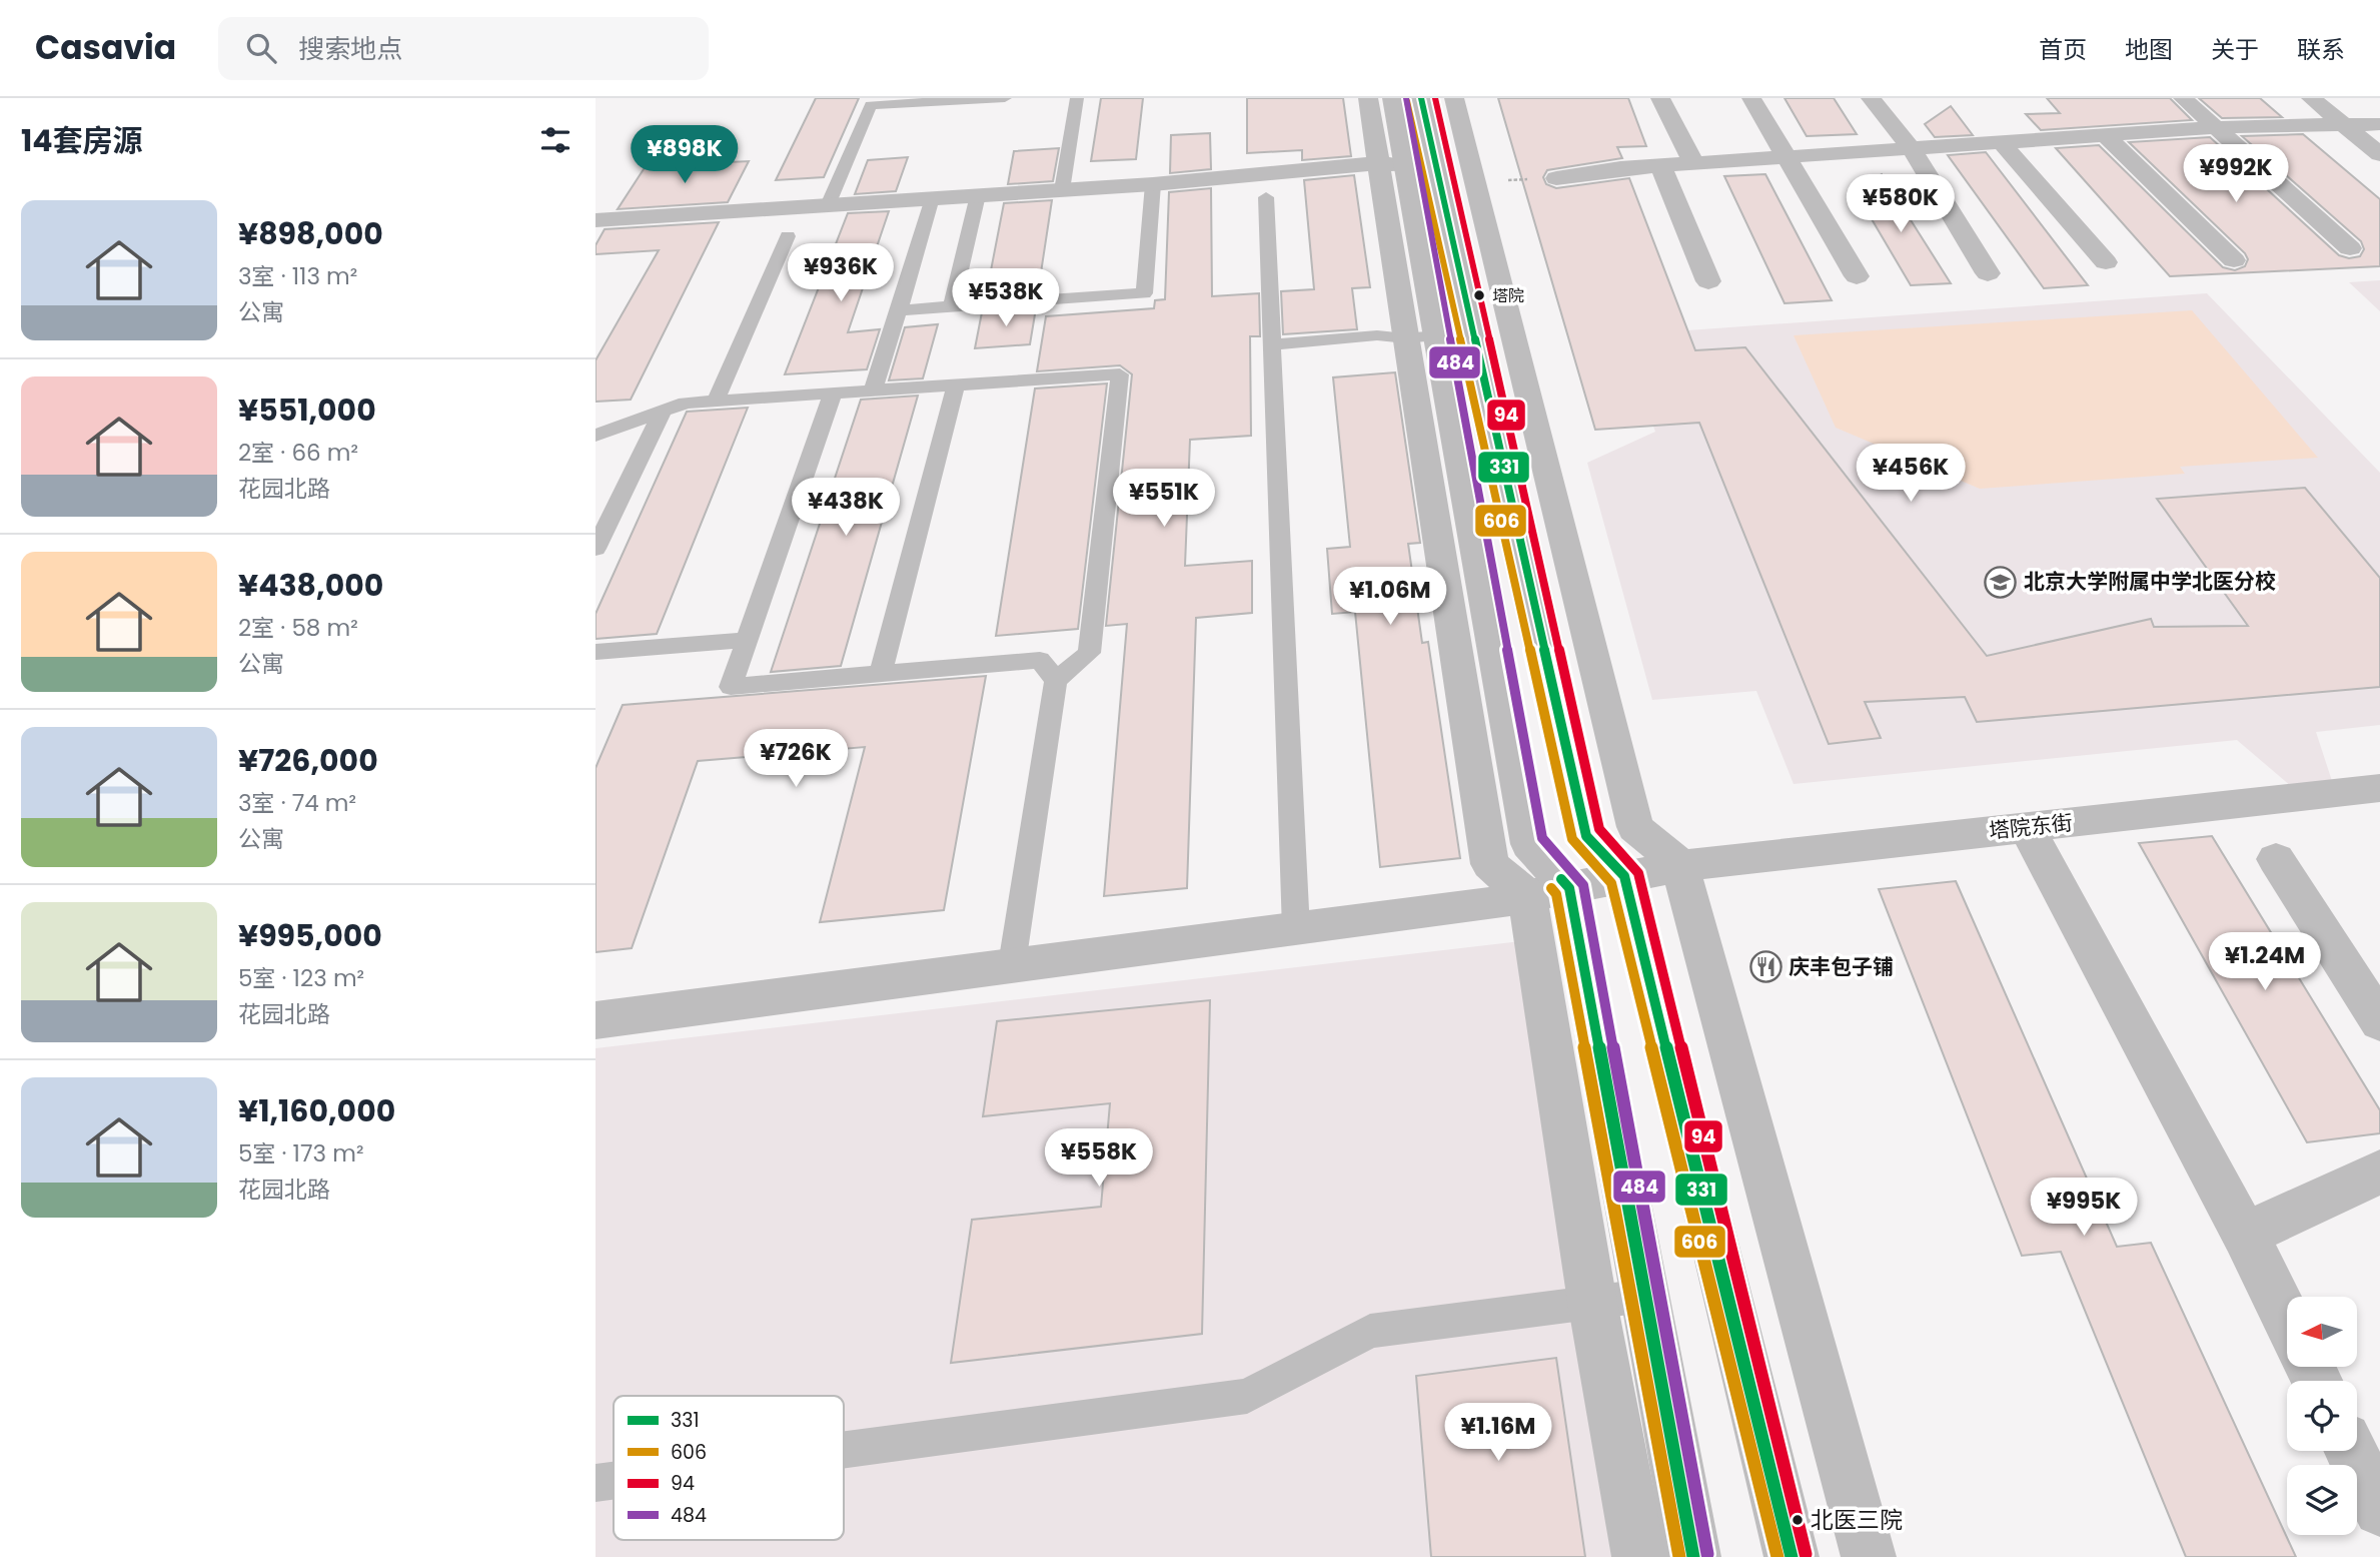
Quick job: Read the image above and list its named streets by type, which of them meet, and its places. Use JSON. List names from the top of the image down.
{
  "streets": {
    "street": ["塔院东街"]
  },
  "places": {
    "other": ["塔院", "北医三院"],
    "school or university": ["北京大学附属中学北医分校"],
    "restaurant": ["庆丰包子铺"]
  },
  "lines": [
    "transit line 331",
    "transit line 94",
    "transit line 484",
    "transit line 606"
  ],
  "legend": [
    "331",
    "606",
    "94",
    "484"
  ],
  "north": "left",
  "page": {
    "header": "Casavia",
    "search": "搜索地点",
    "nav": [
      "首页",
      "地图",
      "关于",
      "联系"
    ],
    "heading": "14套房源",
    "price": [
      "¥898K",
      "¥992K",
      "¥580K",
      "¥936K",
      "¥538K",
      "¥456K",
      "¥551K",
      "¥438K",
      "¥1.06M",
      "¥726K",
      "¥1.24M",
      "¥558K",
      "¥995K",
      "¥1.16M"
    ],
    "list": [
      {
        "name": "¥898,000",
        "note": "3室 · 113 m² · 公寓"
      },
      {
        "name": "¥551,000",
        "note": "2室 · 66 m² · 花园北路"
      },
      {
        "name": "¥438,000",
        "note": "2室 · 58 m² · 公寓"
      },
      {
        "name": "¥726,000",
        "note": "3室 · 74 m² · 公寓"
      },
      {
        "name": "¥995,000",
        "note": "5室 · 123 m² · 花园北路"
      },
      {
        "name": "¥1,160,000",
        "note": "5室 · 173 m² · 花园北路"
      }
    ]
  }
}
